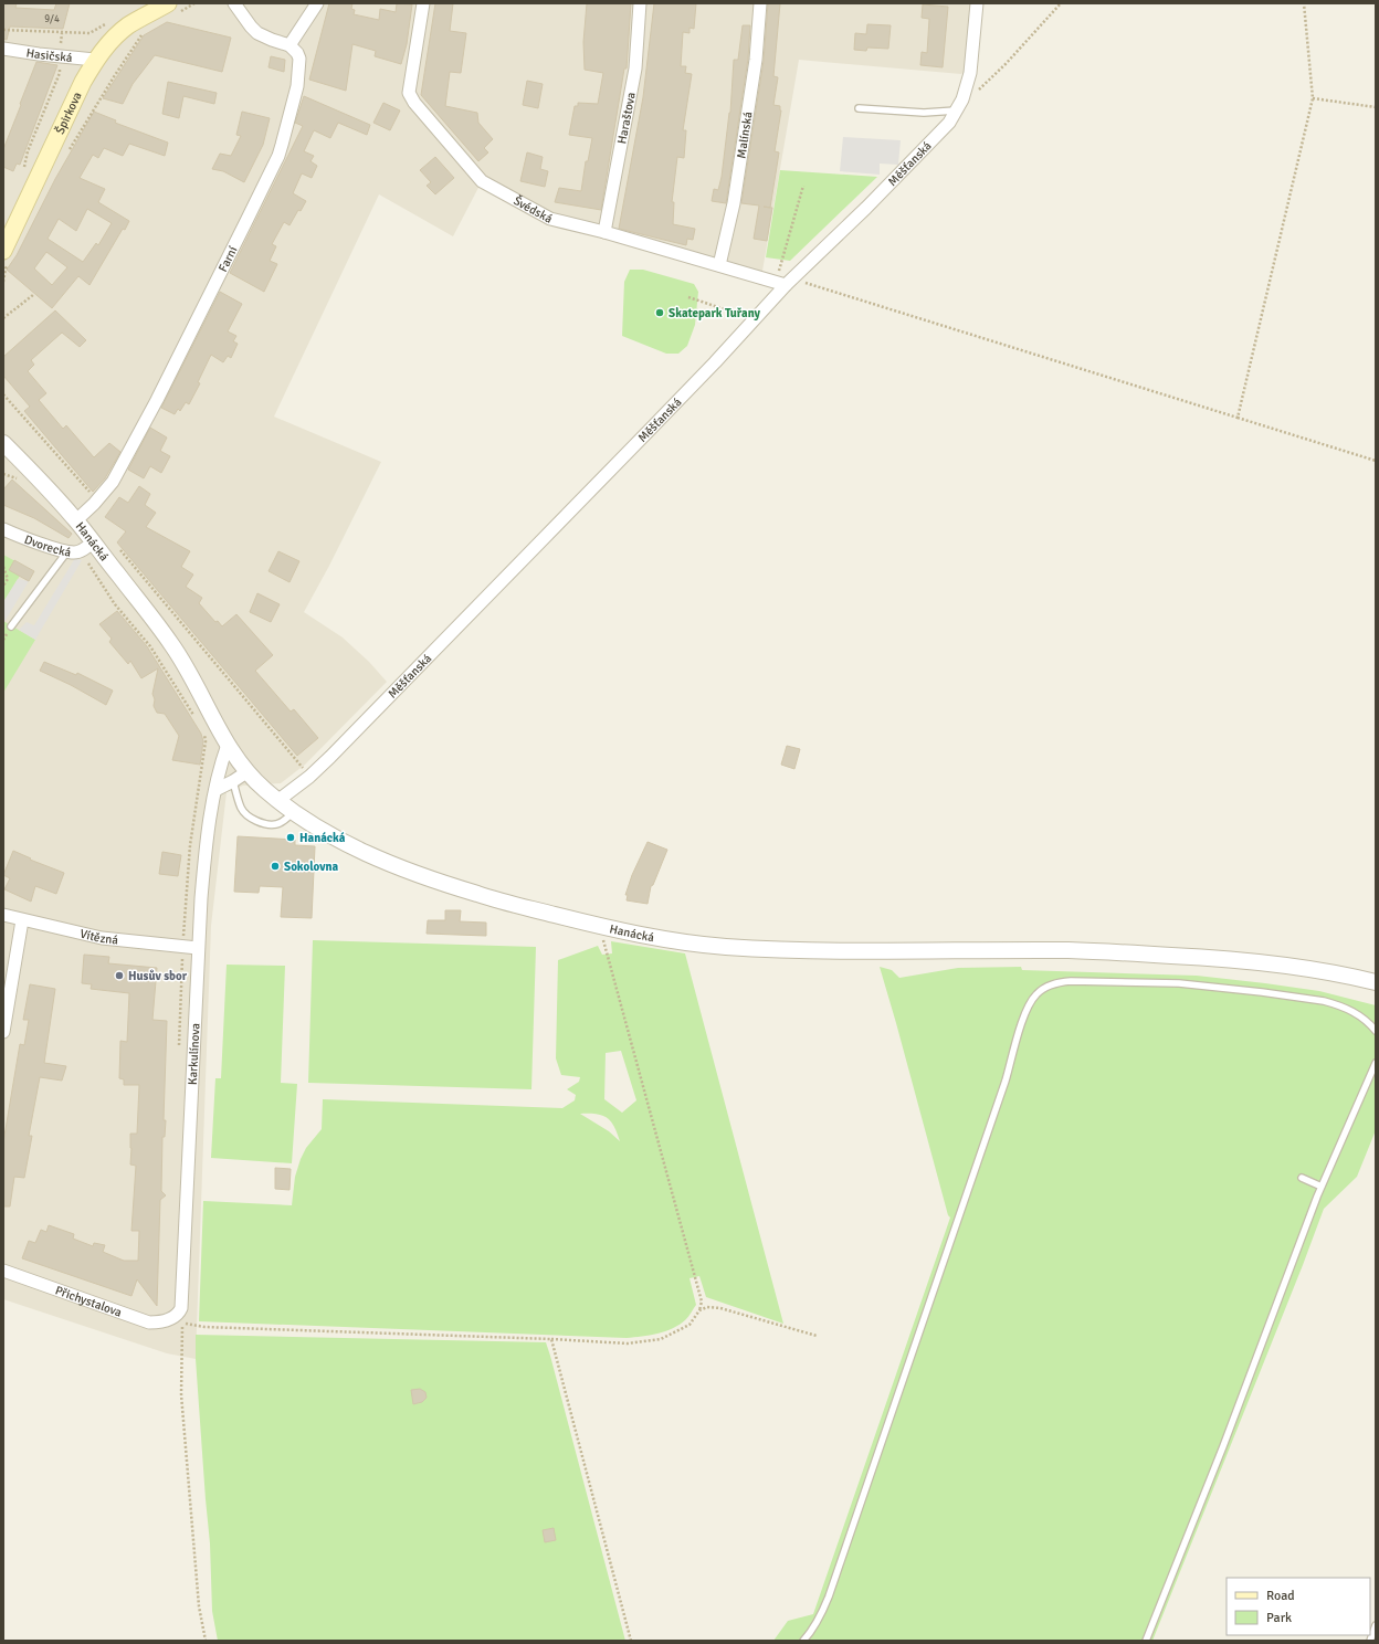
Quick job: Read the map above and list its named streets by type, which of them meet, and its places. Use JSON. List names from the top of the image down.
{
  "streets": {
    "main road": ["Špirkova"],
    "street": [
      "Hasičská",
      "Haraštova",
      "Malínská",
      "Měšťanská",
      "Švédská",
      "Farní",
      "Hanácká",
      "Dvorecká",
      "Vítězná",
      "Karkulínova",
      "Přichystalova"
    ]
  },
  "crossings": [
    ["Hasičská", "Špirkova"],
    ["Haraštova", "Švédská"],
    ["Malínská", "Švédská"],
    ["Měšťanská", "Švédská"],
    ["Měšťanská", "Hanácká"],
    ["Farní", "Hanácká"],
    ["Hanácká", "Dvorecká"],
    ["Hanácká", "Karkulínova"],
    ["Vítězná", "Karkulínova"],
    ["Karkulínova", "Přichystalova"]
  ],
  "places": [
    "Skatepark Tuřany",
    "Hanácká",
    "Sokolovna",
    "Husův sbor"
  ],
  "house_numbers": ["9/4"],
  "legend": ["Road", "Park"]
}
